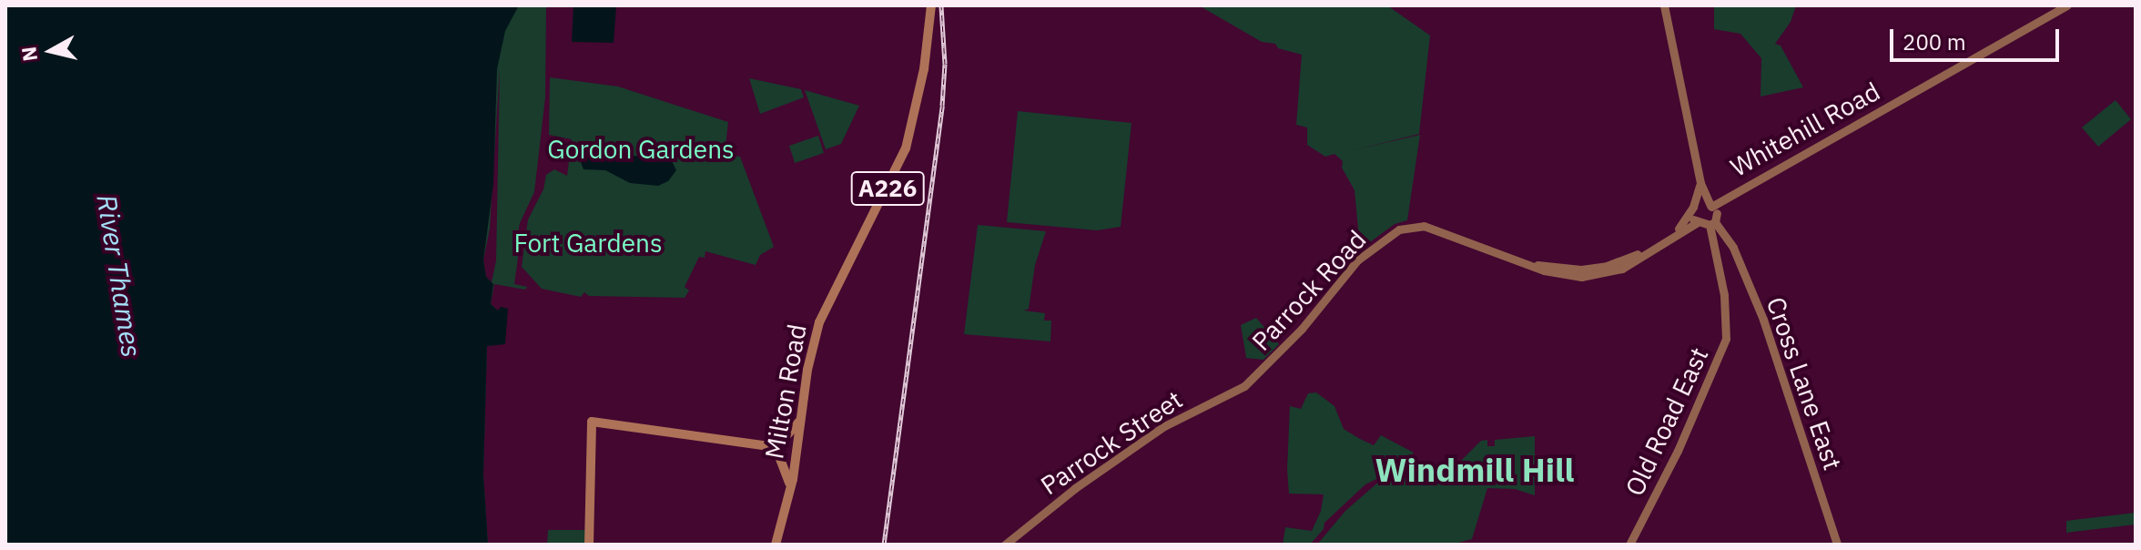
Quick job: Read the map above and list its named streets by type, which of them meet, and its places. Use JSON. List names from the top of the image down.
{
  "streets": {
    "main road": ["A226", "Milton Road"],
    "street": [
      "Whitehill Road",
      "Parrock Road",
      "Cross Lane East",
      "Old Road East",
      "Parrock Street"
    ]
  },
  "crossings": [
    ["Whitehill Road", "Cross Lane East"],
    ["Whitehill Road", "Old Road East"],
    ["Parrock Road", "Old Road East"],
    ["Parrock Road", "Parrock Street"],
    ["Cross Lane East", "Old Road East"]
  ],
  "districts": ["Windmill Hill"],
  "water": ["River Thames"],
  "parks": ["Gordon Gardens", "Fort Gardens"],
  "scale_bar": "200 m",
  "north": "left"
}
